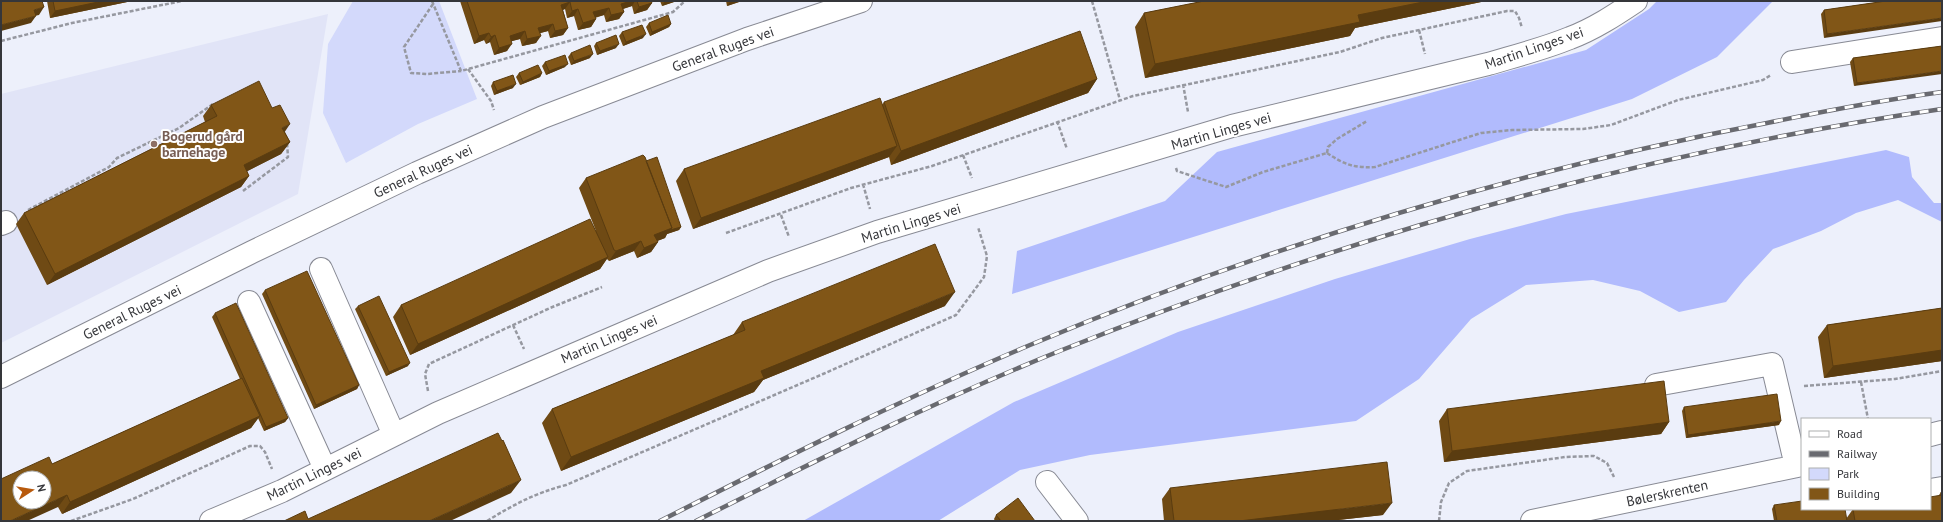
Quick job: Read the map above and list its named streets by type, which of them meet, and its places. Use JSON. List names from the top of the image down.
{
  "streets": {
    "street": ["Martin Linges vei", "General Ruges vei", "Bølerskrenten"]
  },
  "places": ["Bogerud gård barnehage"],
  "legend": [
    "Road",
    "Railway",
    "Park",
    "Building"
  ],
  "north": "right"
}
